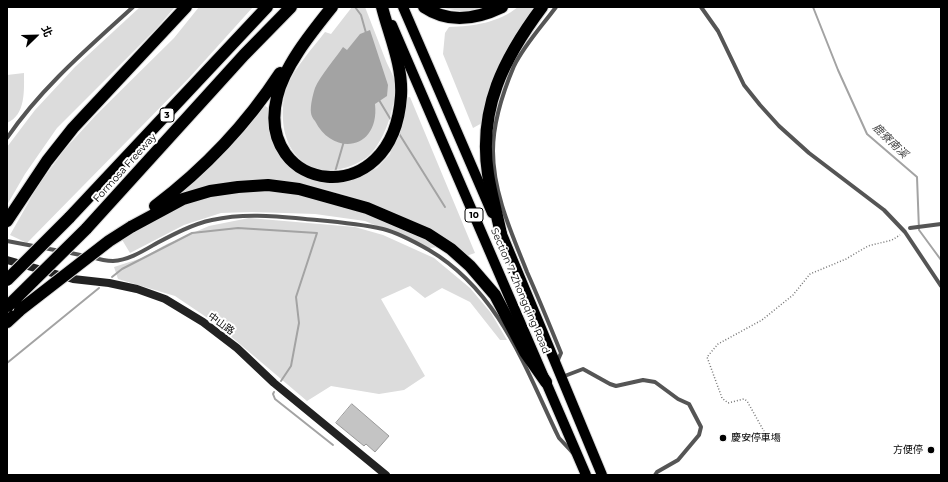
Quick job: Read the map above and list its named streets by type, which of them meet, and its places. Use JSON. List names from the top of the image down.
{
  "streets": {
    "highway": ["3", "Formosa Freeway"],
    "main road": ["10", "Section 7, Zhongqing Road"],
    "street": ["中山路"]
  },
  "water": ["鹿寮南溪"],
  "places": ["慶安停車塲", "方便停"],
  "north": "top right"
}
